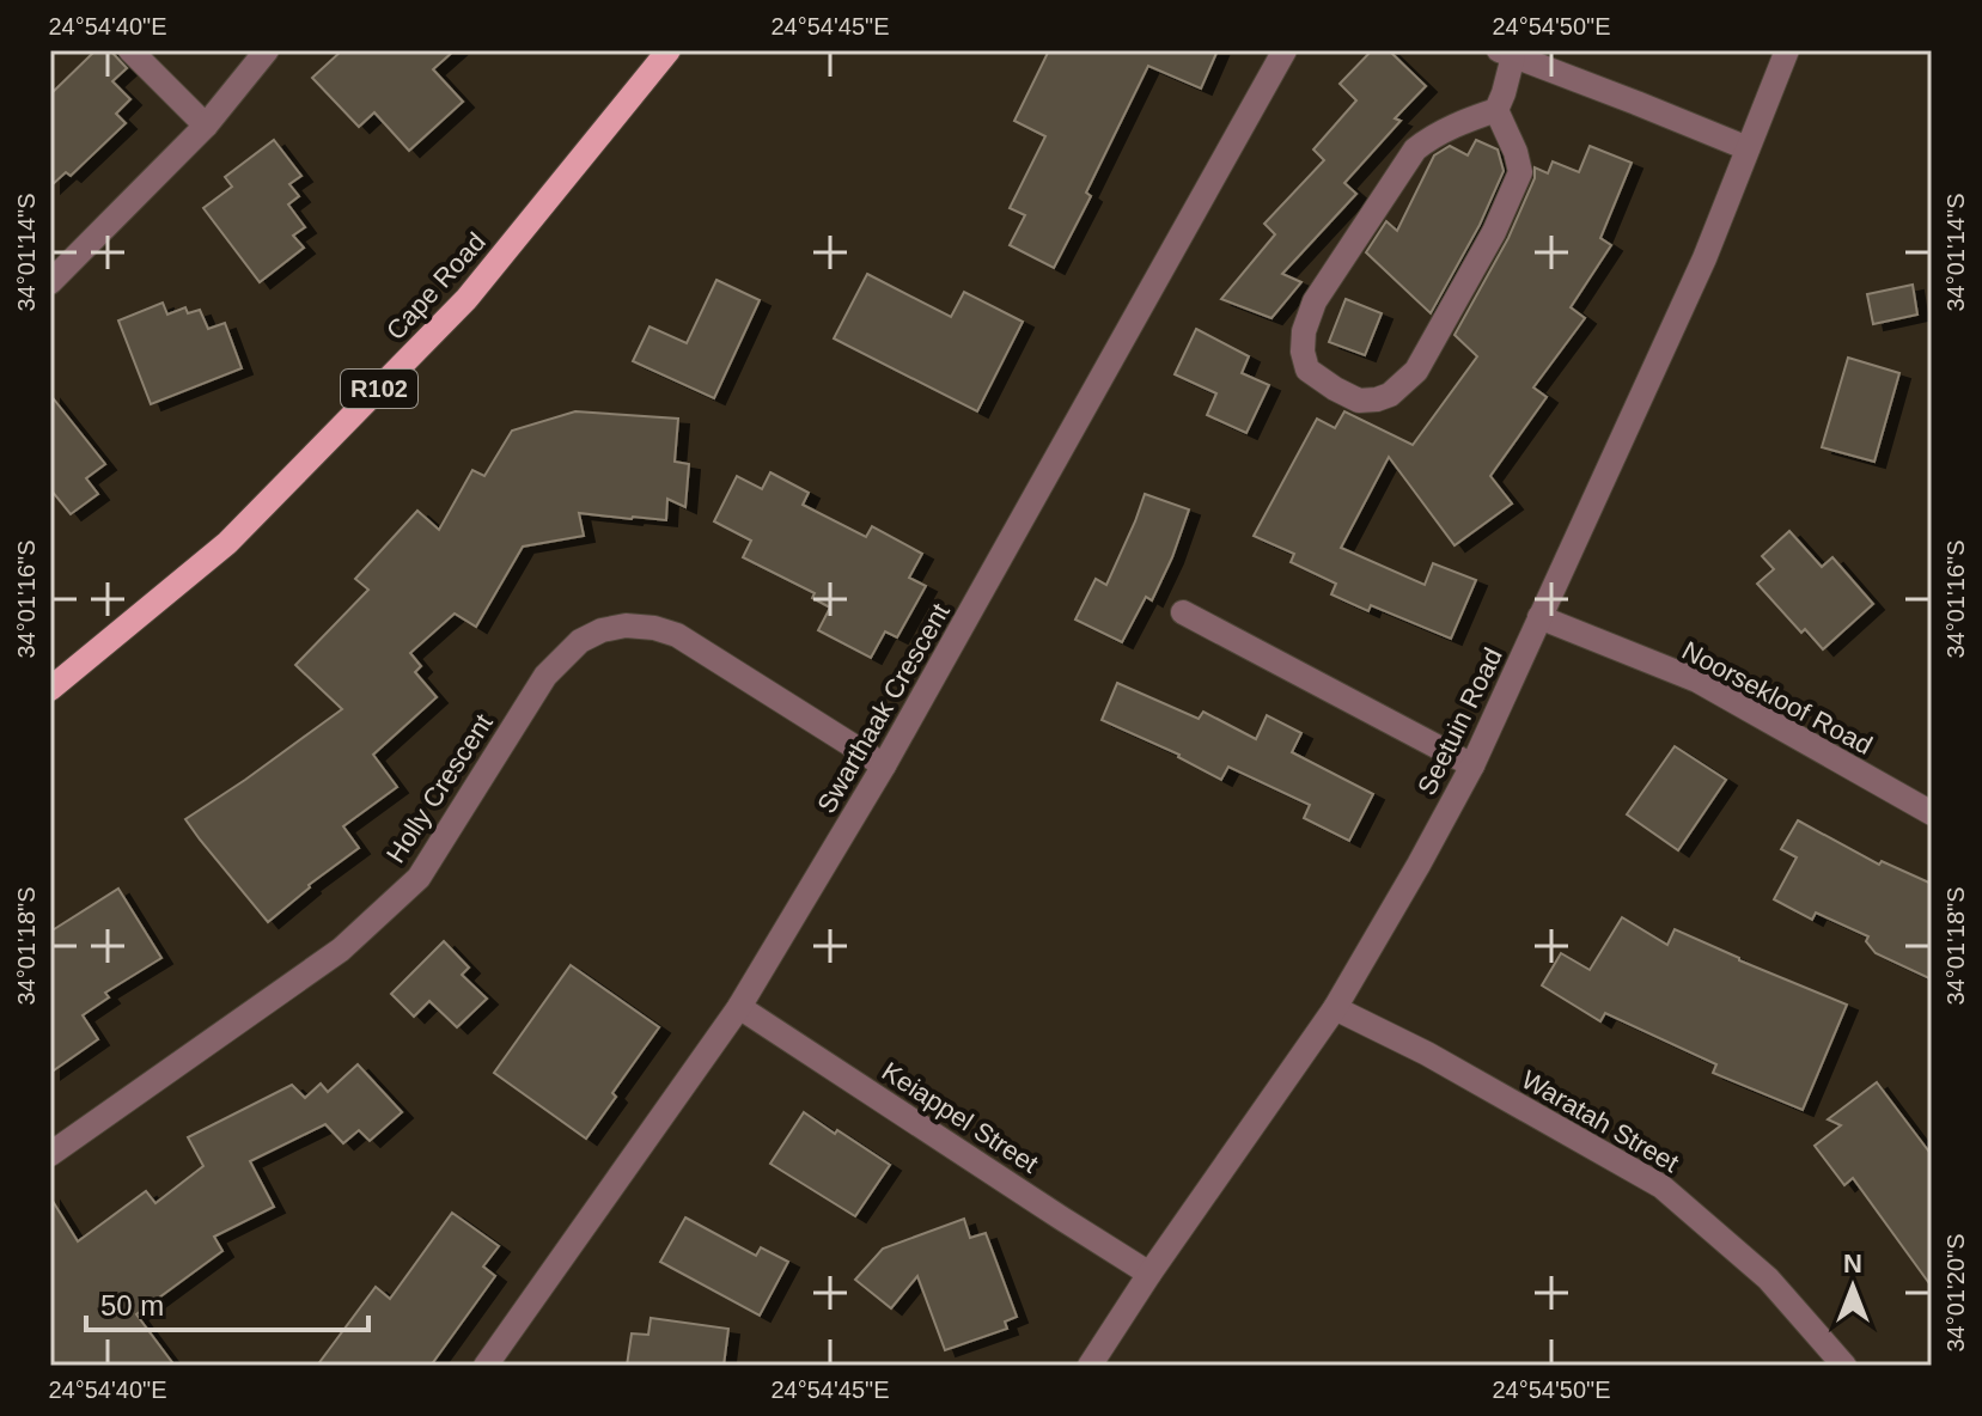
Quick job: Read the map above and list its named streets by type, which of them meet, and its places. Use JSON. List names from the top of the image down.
{
  "streets": {
    "main road": ["Cape Road", "R102"],
    "street": [
      "Noorsekloof Road",
      "Swarthaak Crescent",
      "Seetuin Road",
      "Holly Crescent",
      "Keiappel Street",
      "Waratah Street"
    ]
  },
  "crossings": [
    ["Noorsekloof Road", "Seetuin Road"],
    ["Swarthaak Crescent", "Holly Crescent"],
    ["Swarthaak Crescent", "Keiappel Street"],
    ["Seetuin Road", "Keiappel Street"],
    ["Seetuin Road", "Waratah Street"]
  ],
  "scale_bar": "50 m",
  "north": "top",
  "coordinates": [
    "24°54'40\"E",
    "24°54'45\"E",
    "24°54'50\"E",
    "34°01'14\"S",
    "34°01'16\"S",
    "34°01'18\"S",
    "34°01'20\"S"
  ]
}
